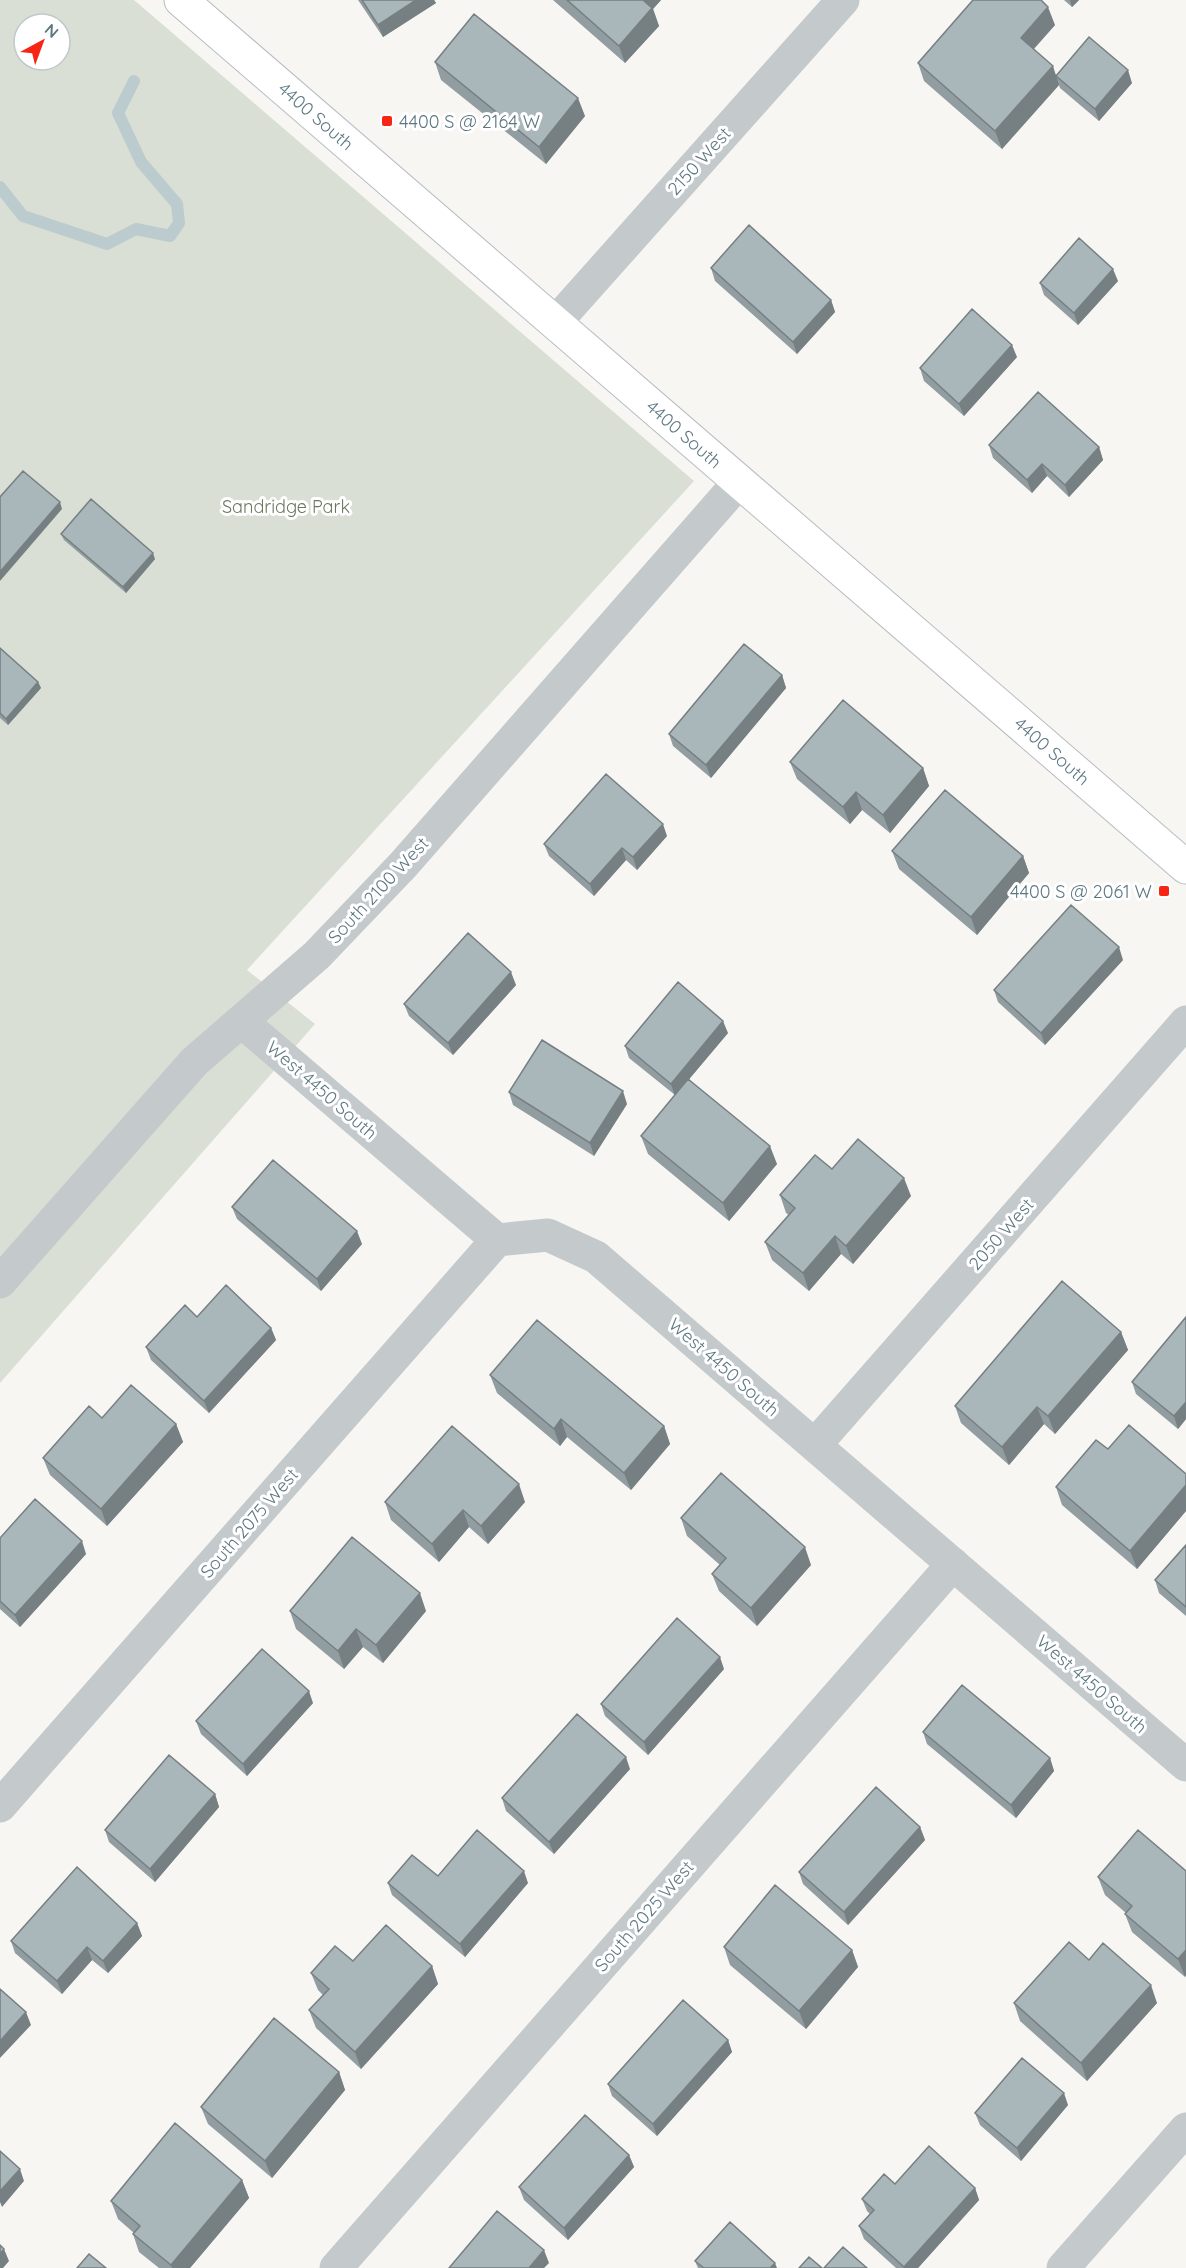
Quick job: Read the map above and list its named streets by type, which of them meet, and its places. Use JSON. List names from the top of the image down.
{
  "streets": {
    "street": [
      "4400 South",
      "2150 West",
      "South 2100 West",
      "West 4450 South",
      "2050 West",
      "South 2075 West",
      "South 2025 West"
    ]
  },
  "crossings": [
    ["4400 South", "2150 West"],
    ["4400 South", "South 2100 West"],
    ["South 2100 West", "West 4450 South"],
    ["West 4450 South", "2050 West"],
    ["West 4450 South", "South 2075 West"],
    ["West 4450 South", "South 2025 West"]
  ],
  "parks": ["Sandridge Park"],
  "places": {
    "transit": ["4400 S @ 2164 W", "4400 S @ 2061 W"]
  },
  "north": "top right"
}
